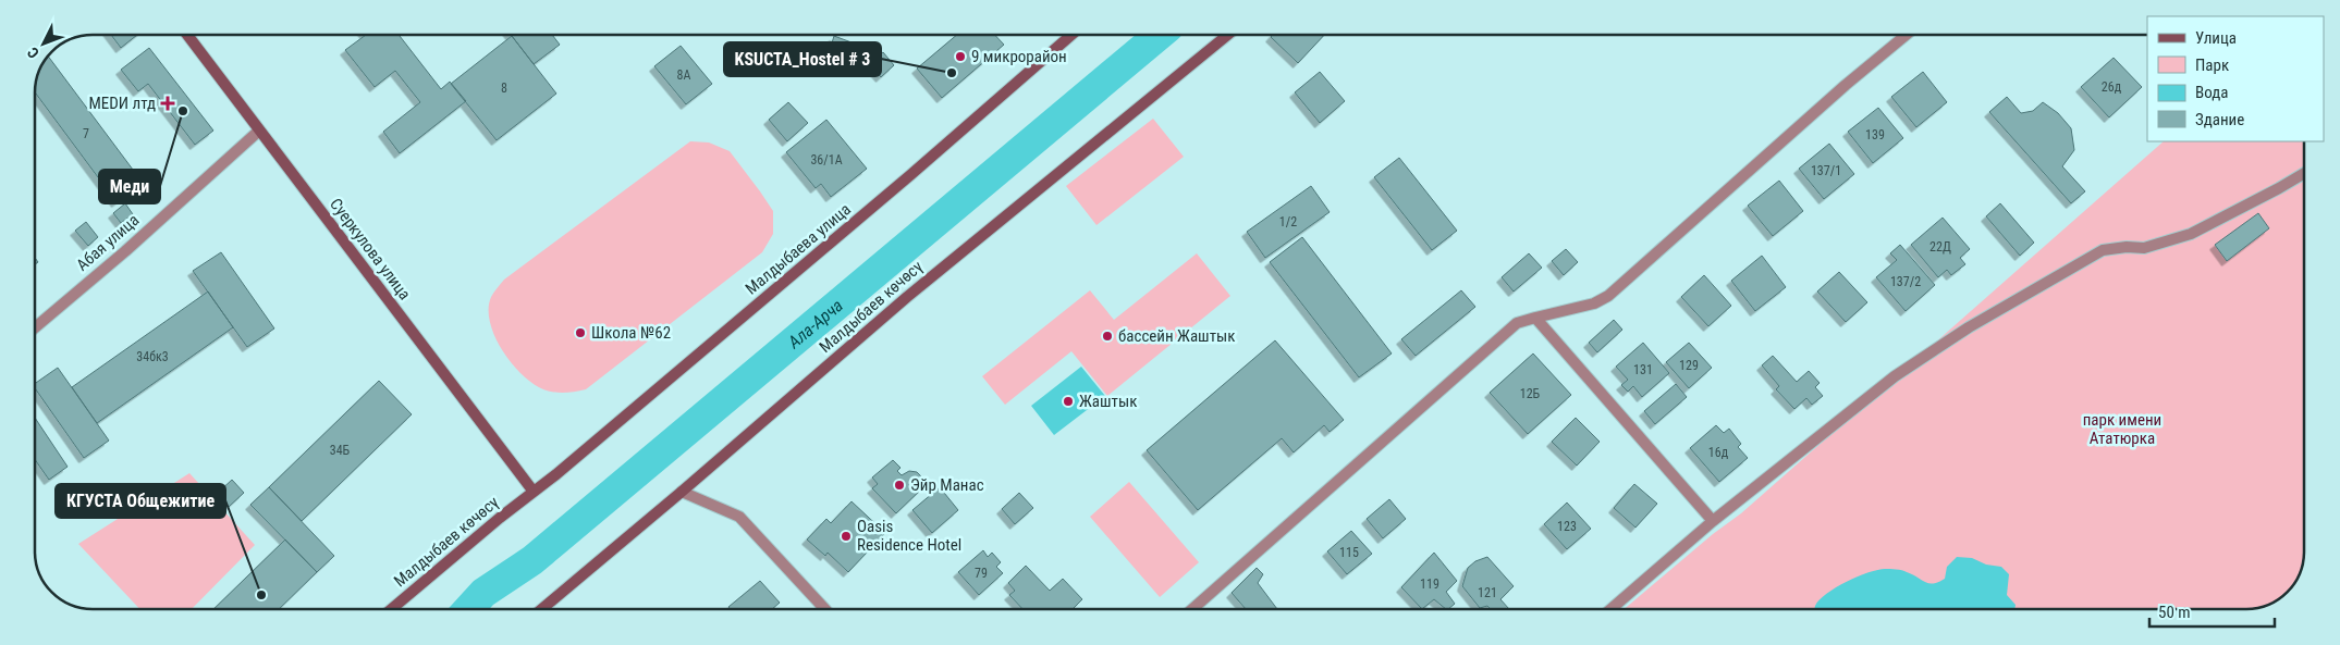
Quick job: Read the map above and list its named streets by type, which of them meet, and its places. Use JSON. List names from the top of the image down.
{
  "streets": {
    "street": [
      "Абая улица",
      "Суеркулова улица",
      "Малдыбаева улица",
      "Малдыбаев көчөсү"
    ]
  },
  "crossings": [
    ["Абая улица", "Суеркулова улица"],
    ["Суеркулова улица", "Малдыбаева улица"],
    ["Суеркулова улица", "Малдыбаев көчөсү"],
    ["Малдыбаева улица", "Малдыбаев көчөсү"]
  ],
  "water": ["Ала-Арча"],
  "parks": ["парк имени Ататюрка"],
  "places": {
    "other": [
      "9 микрорайон",
      "KSUCTA_Hostel # 3",
      "Меди",
      "Школа №62",
      "бассейн Жаштык",
      "Жаштык",
      "Эйр Манас",
      "Oasis Residence Hotel",
      "КГУСТА Общежитие"
    ],
    "health": ["МЕDИ лтд"]
  },
  "house_numbers": [
    "8А",
    "26д",
    "8",
    "7",
    "139",
    "36/1А",
    "137/1",
    "1/2",
    "22Д",
    "137/2",
    "34бк3",
    "129",
    "131",
    "12Б",
    "34Б",
    "16д",
    "123",
    "115",
    "79",
    "119",
    "121"
  ],
  "legend": [
    "Улица",
    "Парк",
    "Вода",
    "Здание"
  ],
  "scale_bar": "50 m",
  "north": "bottom left"
}
